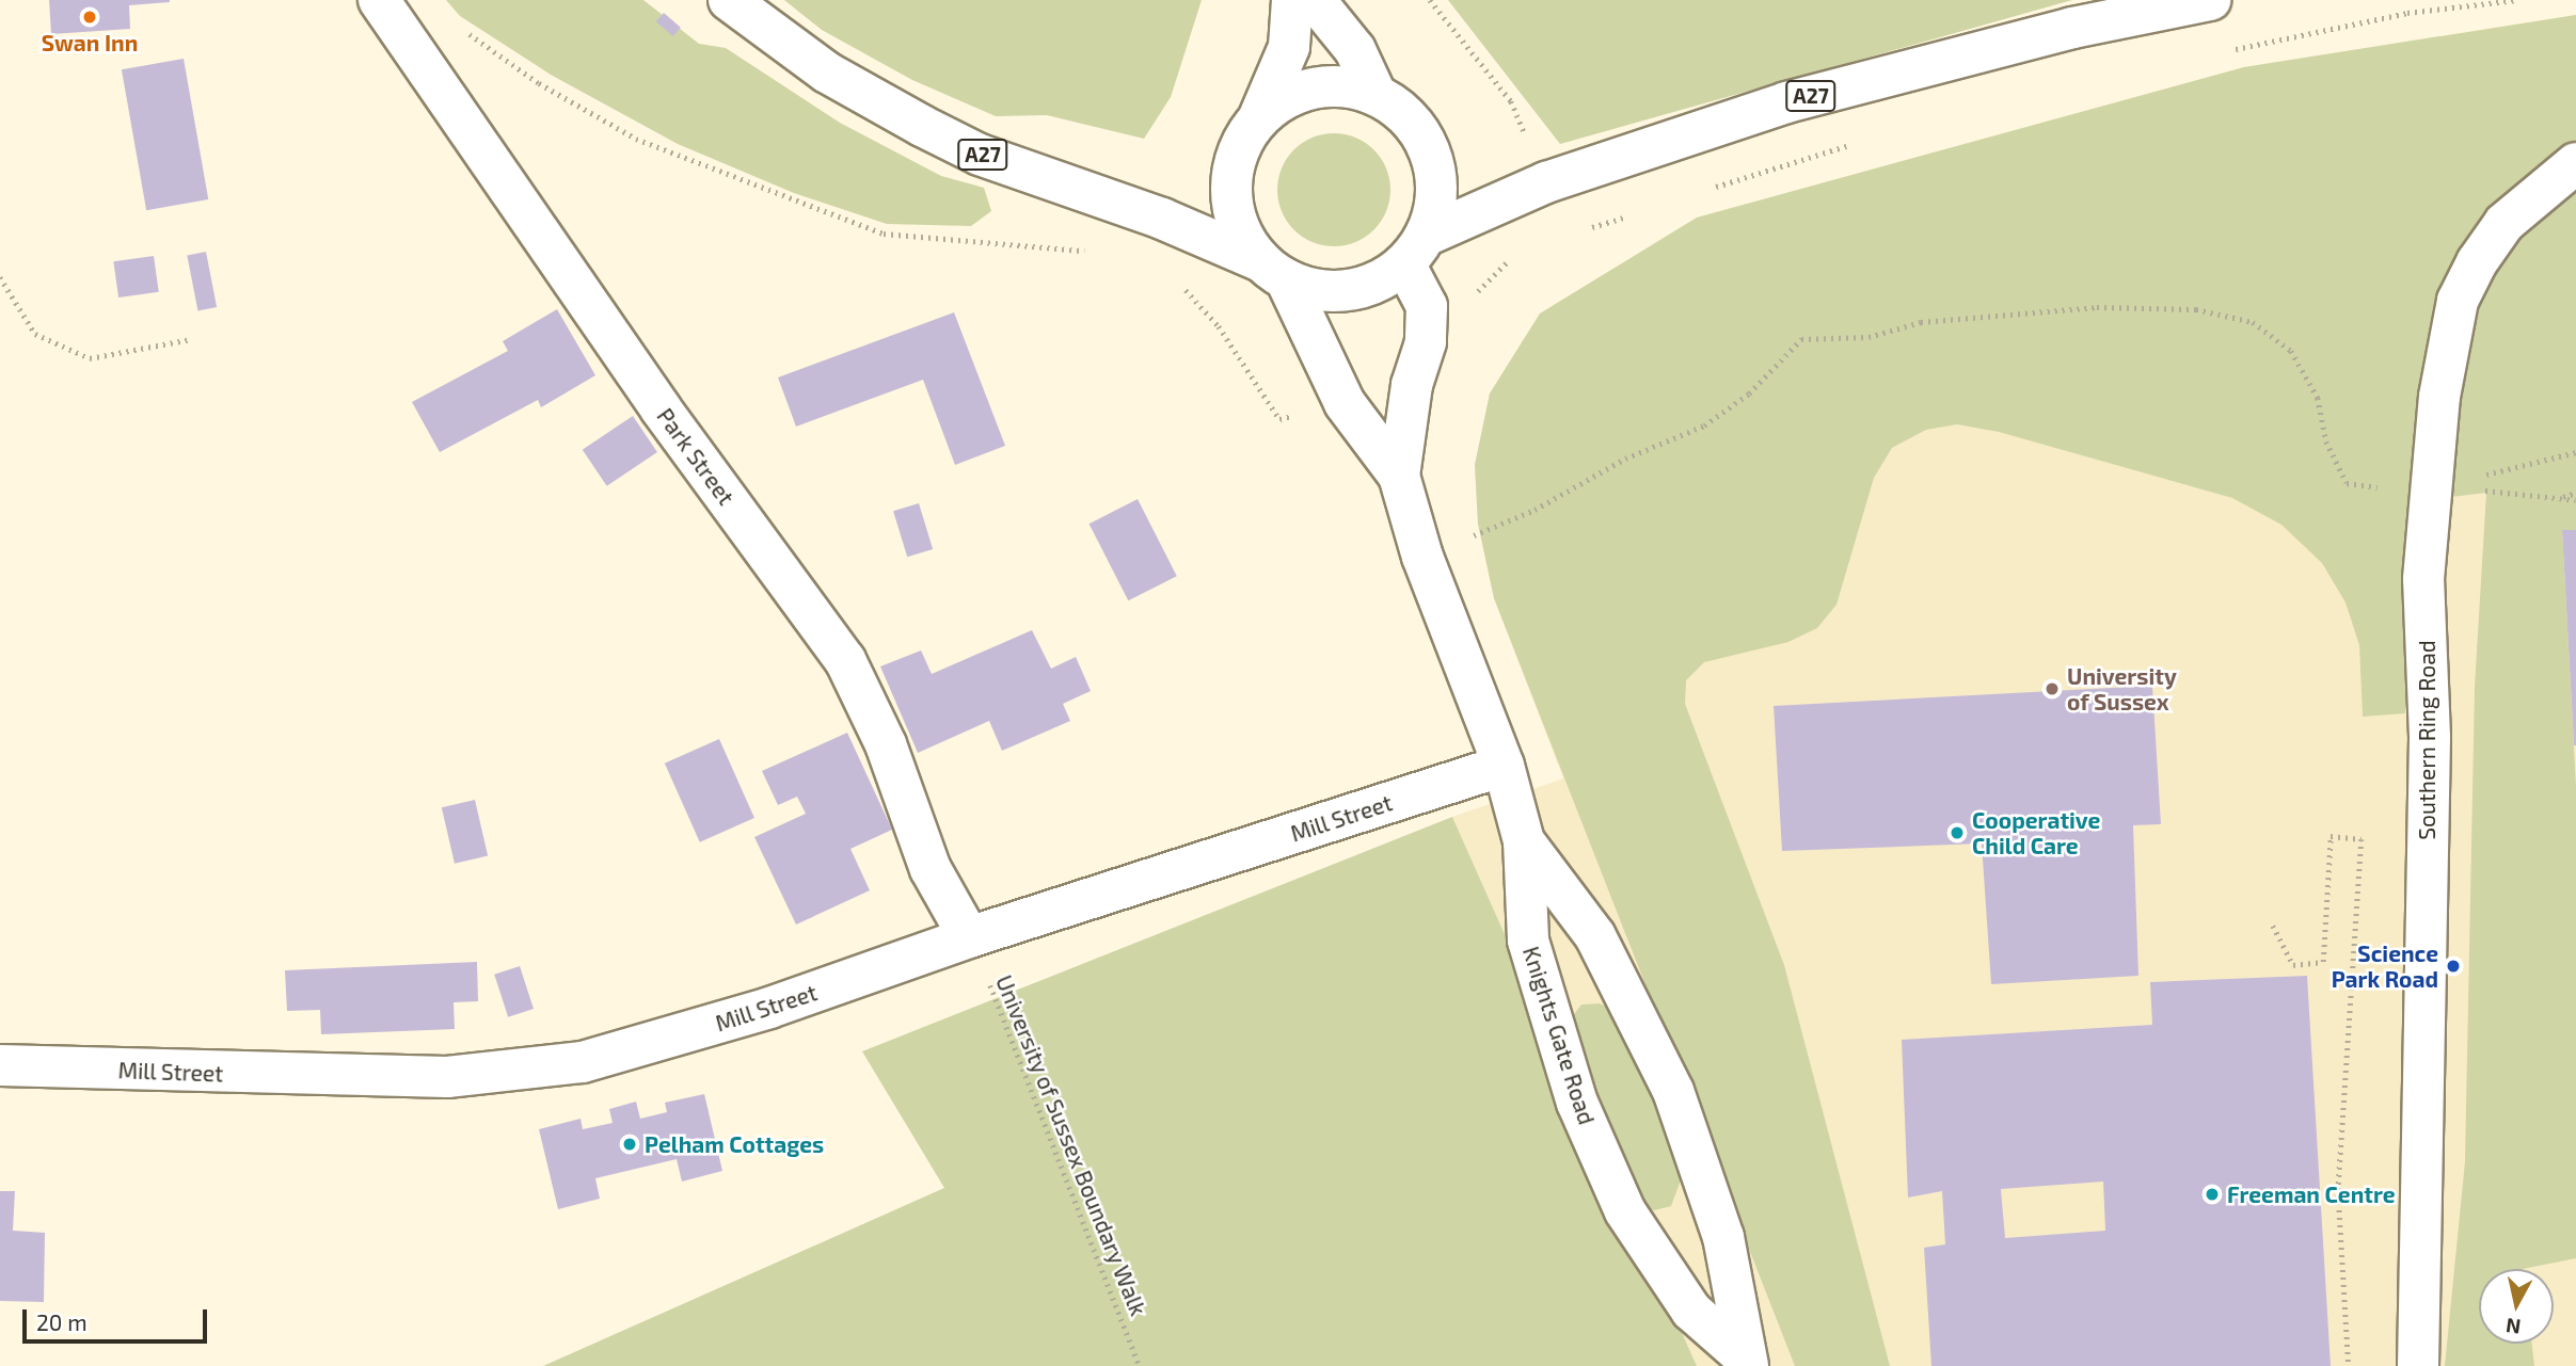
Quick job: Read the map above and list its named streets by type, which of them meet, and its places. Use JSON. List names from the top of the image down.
{
  "streets": {
    "main road": [
      "A27",
      "Park Street",
      "Southern Ring Road",
      "Mill Street",
      "Knights Gate Road"
    ],
    "path": ["University of Sussex Boundary Walk"]
  },
  "crossings": [
    ["A27", "Knights Gate Road"],
    ["Park Street", "Mill Street"],
    ["Park Street", "University of Sussex Boundary Walk"],
    ["Mill Street", "Knights Gate Road"],
    ["Mill Street", "University of Sussex Boundary Walk"]
  ],
  "places": [
    "Swan Inn",
    "University of Sussex",
    "Cooperative Child Care",
    "Science Park Road",
    "Pelham Cottages",
    "Freeman Centre"
  ],
  "scale_bar": "20 m",
  "north": "bottom"
}
